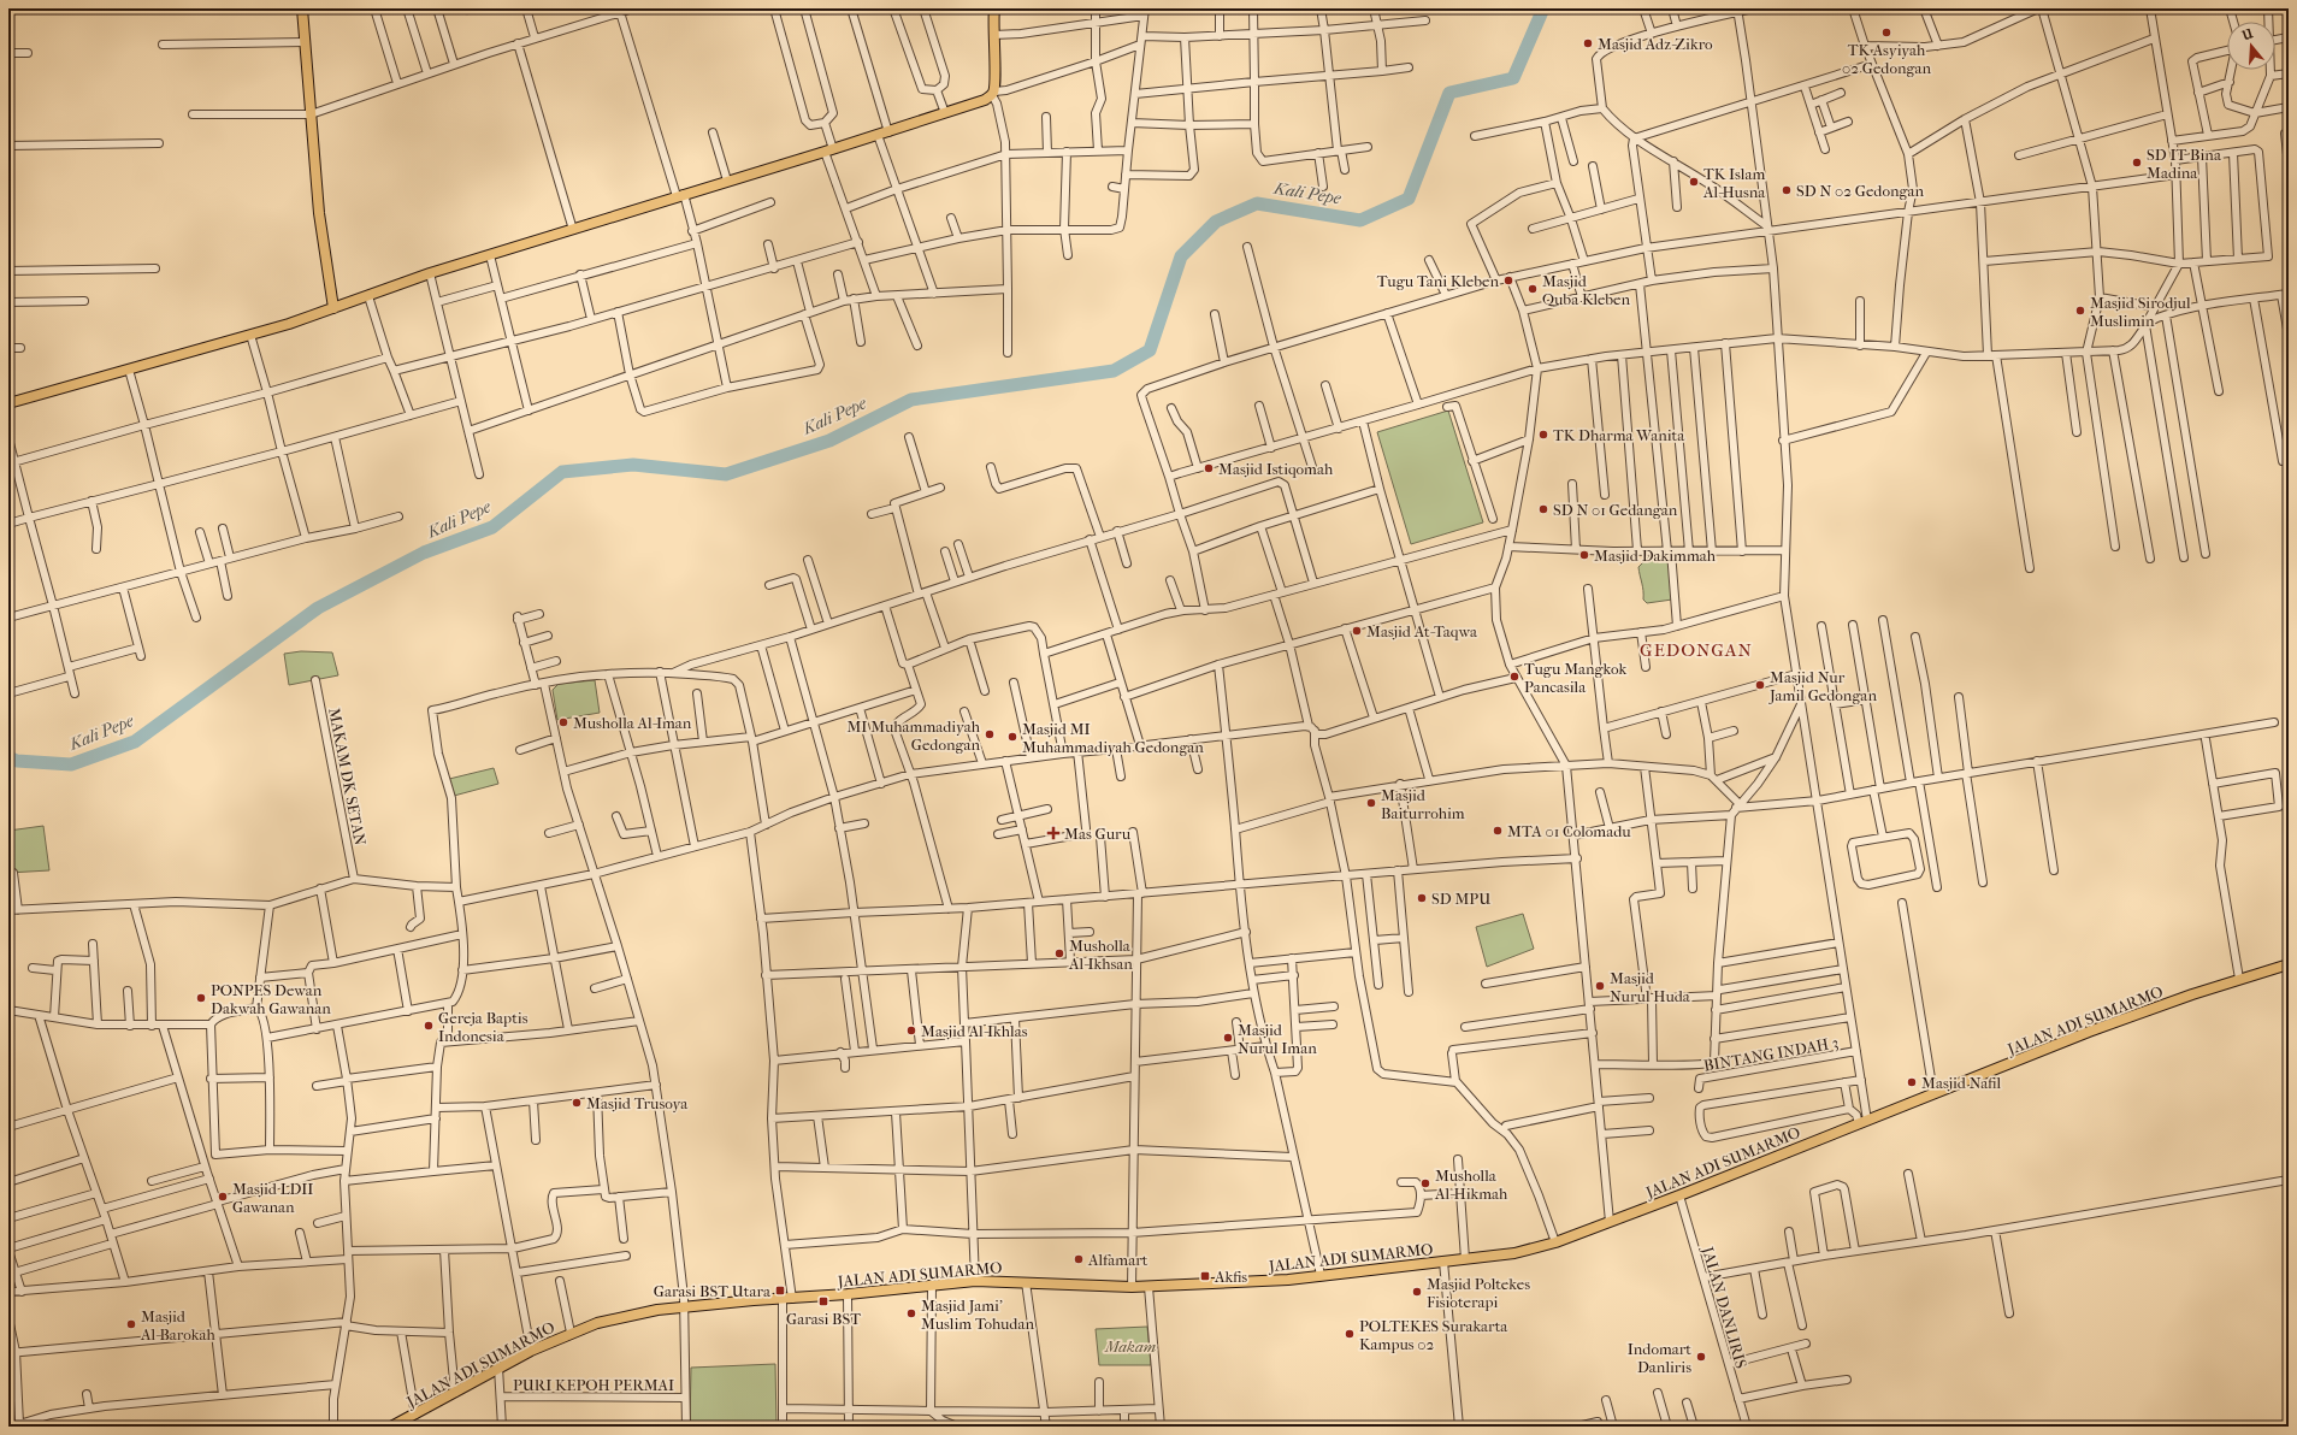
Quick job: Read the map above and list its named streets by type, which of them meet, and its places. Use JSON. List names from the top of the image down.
{
  "streets": {
    "main road": ["JALAN ADI SUMARMO"],
    "street": [
      "MAKAM DK SETAN",
      "BINTANG INDAH 3",
      "JALAN DANLIRIS",
      "PURI KEPOH PERMAI"
    ]
  },
  "crossings": [
    ["JALAN ADI SUMARMO", "JALAN DANLIRIS"]
  ],
  "districts": ["GEDONGAN"],
  "water": ["Kali Pepe"],
  "parks": ["Makam"],
  "places": {
    "other": [
      "TK Asyiyah 02 Gedongan",
      "Masjid Adz-Zikro",
      "SD IT Bina Madina",
      "TK Islam Al-Husna",
      "SD N 02 Gedongan",
      "Tugu Tani Kleben",
      "Masjid Quba Kleben",
      "Masjid Sirodjul Muslimin",
      "TK Dharma Wanita",
      "Masjid Istiqomah",
      "SD N 01 Gedangan",
      "Masjid Dakimmah",
      "Masjid At-Taqwa",
      "Tugu Mangkok Pancasila",
      "Masjid Nur Jamil Gedongan",
      "Musholla Al-Iman",
      "MI Muhammadiyah Gedongan",
      "Masjid MI Muhammadiyah Gedongan",
      "Masjid Baiturrohim",
      "MTA 01 Colomadu",
      "SD MPU",
      "Musholla Al-Ikhsan",
      "Masjid Nurul Huda",
      "PONPES Dewan Dakwah Gawanan",
      "Gereja Baptis Indonesia",
      "Masjid Al-Ikhlas",
      "Masjid Nurul Iman",
      "Masjid Nafil",
      "Masjid Trusoya",
      "Musholla Al-Hikmah",
      "Masjid LDII Gawanan",
      "Alfamart",
      "Masjid Poltekes Fisioterapi",
      "Masjid Jami' Muslim Tohudan",
      "Masjid Al-Barokah",
      "POLTEKES Surakarta Kampus 02",
      "Indomart Danliris"
    ],
    "health": ["Mas Guru"],
    "transit": ["Akfis", "Garasi BST Utara", "Garasi BST"]
  },
  "north": "top"
}
